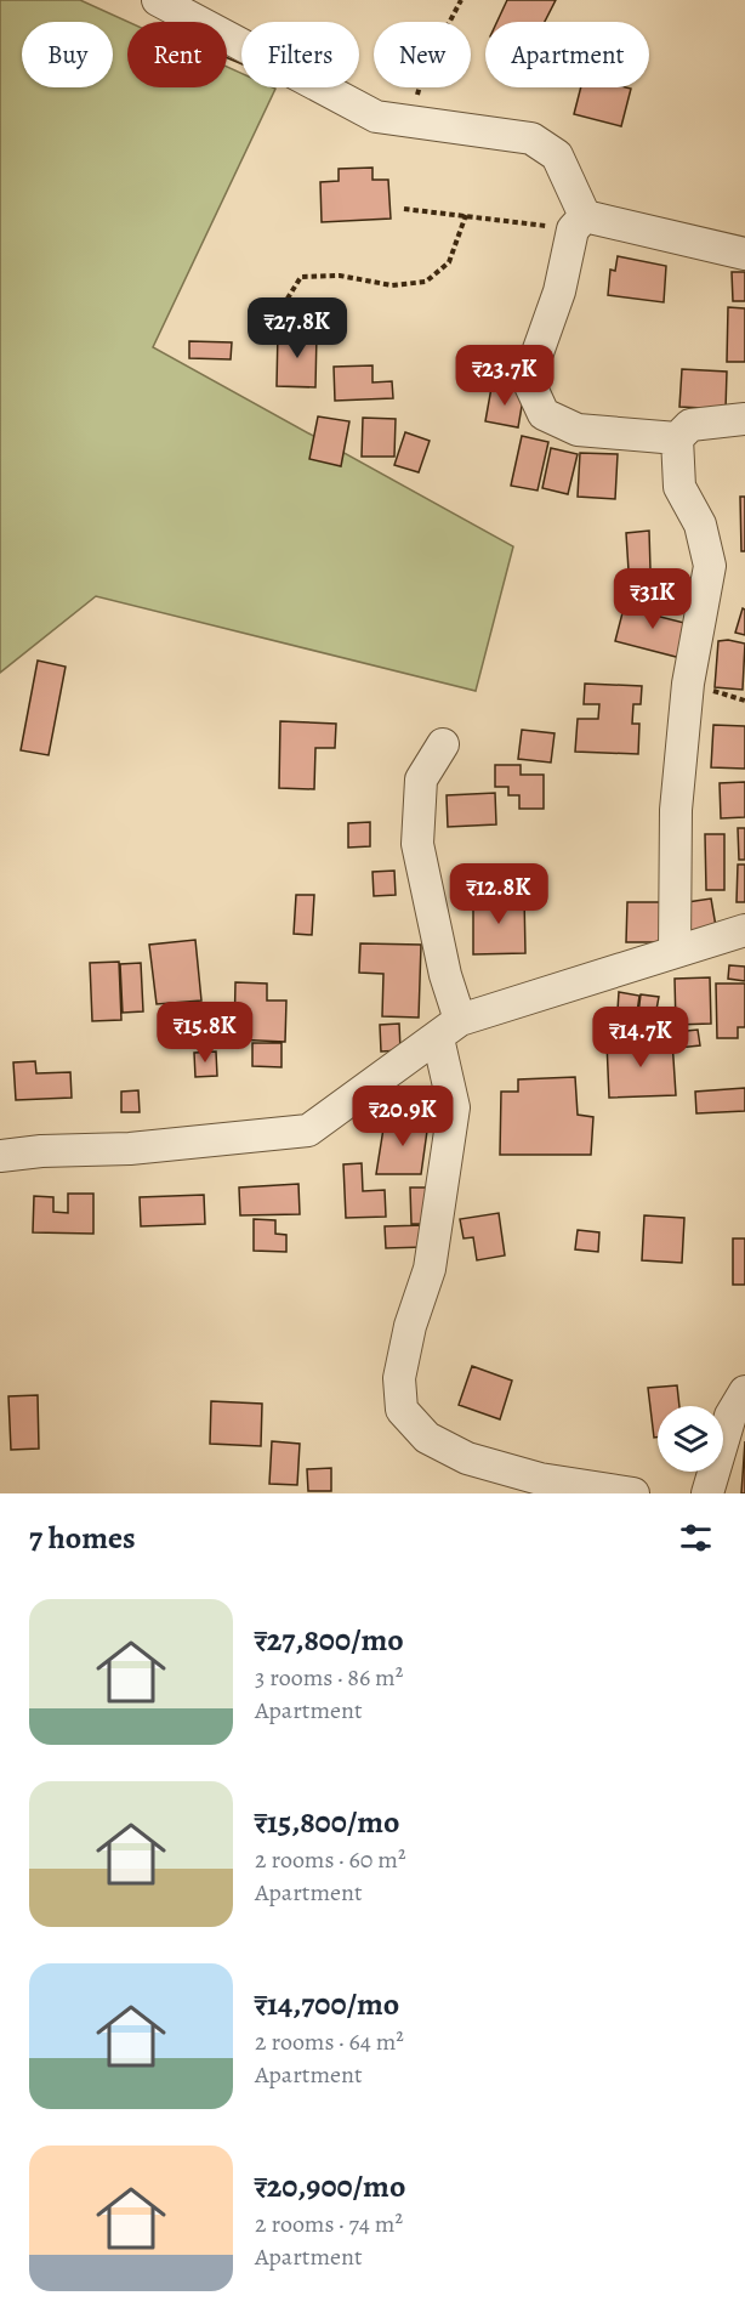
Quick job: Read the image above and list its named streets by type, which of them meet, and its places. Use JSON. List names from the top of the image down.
{
  "page": {
    "chip": [
      "Buy",
      "Rent",
      "Filters",
      "New",
      "Apartment"
    ],
    "price": [
      "₹27.8K",
      "₹23.7K",
      "₹31K",
      "₹12.8K",
      "₹15.8K",
      "₹14.7K",
      "₹20.9K"
    ],
    "heading": "7 homes",
    "list": [
      {
        "name": "₹27,800/mo",
        "note": "3 rooms · 86 m² · Apartment"
      },
      {
        "name": "₹15,800/mo",
        "note": "2 rooms · 60 m² · Apartment"
      },
      {
        "name": "₹14,700/mo",
        "note": "2 rooms · 64 m² · Apartment"
      },
      {
        "name": "₹20,900/mo",
        "note": "2 rooms · 74 m² · Apartment"
      }
    ]
  }
}
